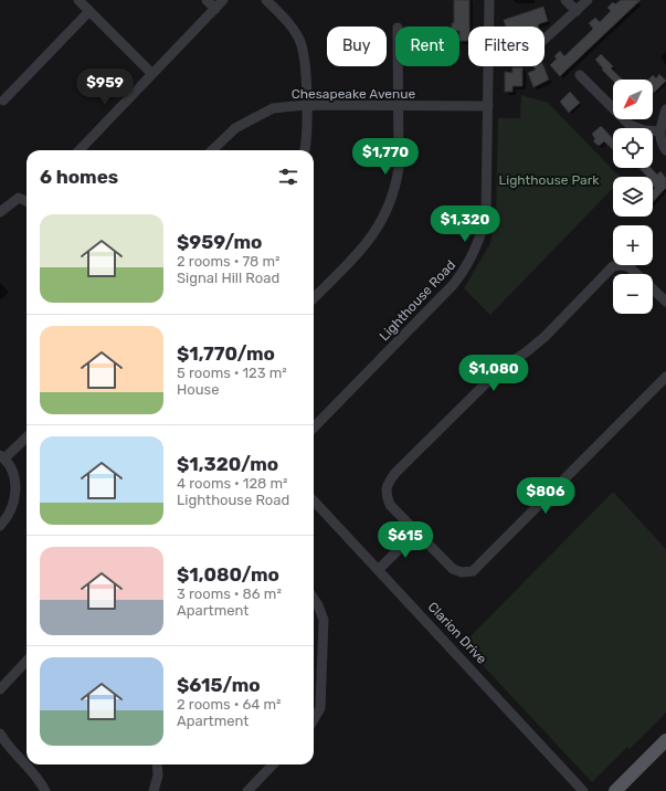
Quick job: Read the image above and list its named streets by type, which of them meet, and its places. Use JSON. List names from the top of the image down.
{
  "streets": {
    "street": ["Chesapeake Avenue", "Lighthouse Road", "Clarion Drive"]
  },
  "crossings": [
    ["Chesapeake Avenue", "Lighthouse Road"]
  ],
  "parks": ["Lighthouse Park"],
  "north": "bottom left",
  "page": {
    "chip": ["Buy", "Rent", "Filters"],
    "price": [
      "$959",
      "$1,770",
      "$1,320",
      "$1,080",
      "$806",
      "$615"
    ],
    "map_buttons": ["+", "−"],
    "heading": "6 homes",
    "list": [
      {
        "name": "$959/mo",
        "note": "2 rooms · 78 m² · Signal Hill Road"
      },
      {
        "name": "$1,770/mo",
        "note": "5 rooms · 123 m² · House"
      },
      {
        "name": "$1,320/mo",
        "note": "4 rooms · 128 m² · Lighthouse Road"
      },
      {
        "name": "$1,080/mo",
        "note": "3 rooms · 86 m² · Apartment"
      },
      {
        "name": "$615/mo",
        "note": "2 rooms · 64 m² · Apartment"
      }
    ]
  }
}
